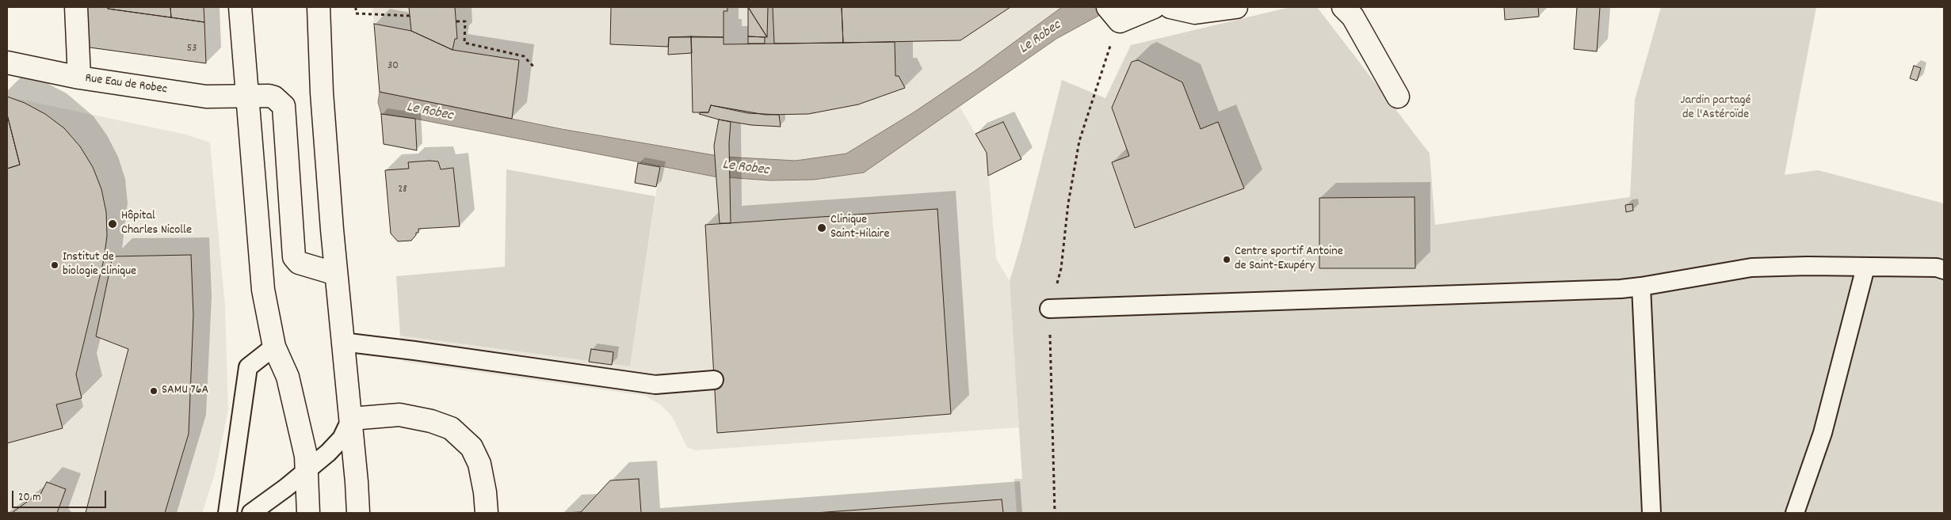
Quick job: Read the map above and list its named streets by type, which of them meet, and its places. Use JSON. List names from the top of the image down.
{
  "streets": {
    "main road": ["Rue Eau de Robec"]
  },
  "water": ["Le Robec"],
  "parks": ["Jardin partagé de l'Astéroïde"],
  "places": [
    "Hôpital Charles Nicolle",
    "Clinique Saint-Hilaire",
    "Centre sportif Antoine de Saint-Exupéry",
    "Institut de biologie clinique",
    "SAMU 76A"
  ],
  "house_numbers": ["53", "30", "28"],
  "scale_bar": "20 m"
}
